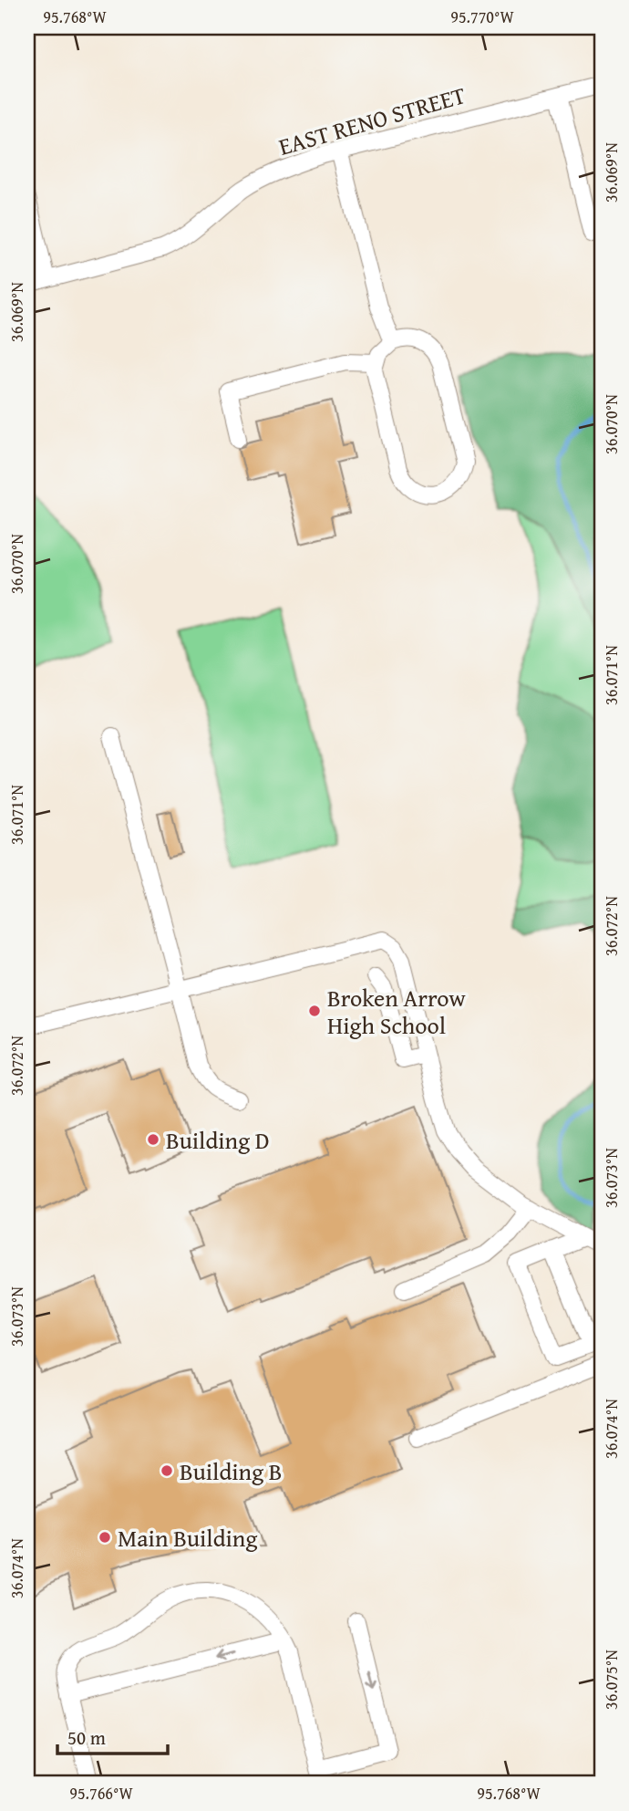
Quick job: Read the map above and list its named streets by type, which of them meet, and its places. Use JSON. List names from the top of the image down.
{
  "streets": {
    "street": ["EAST RENO STREET"]
  },
  "places": [
    "Broken Arrow High School",
    "Building D",
    "Building B",
    "Main Building"
  ],
  "scale_bar": "50 m",
  "coordinates": [
    "95.768°W",
    "95.770°W",
    "36.069°N",
    "36.070°N",
    "36.071°N",
    "36.072°N",
    "36.073°N",
    "36.074°N",
    "36.075°N",
    "95.766°W"
  ]
}
